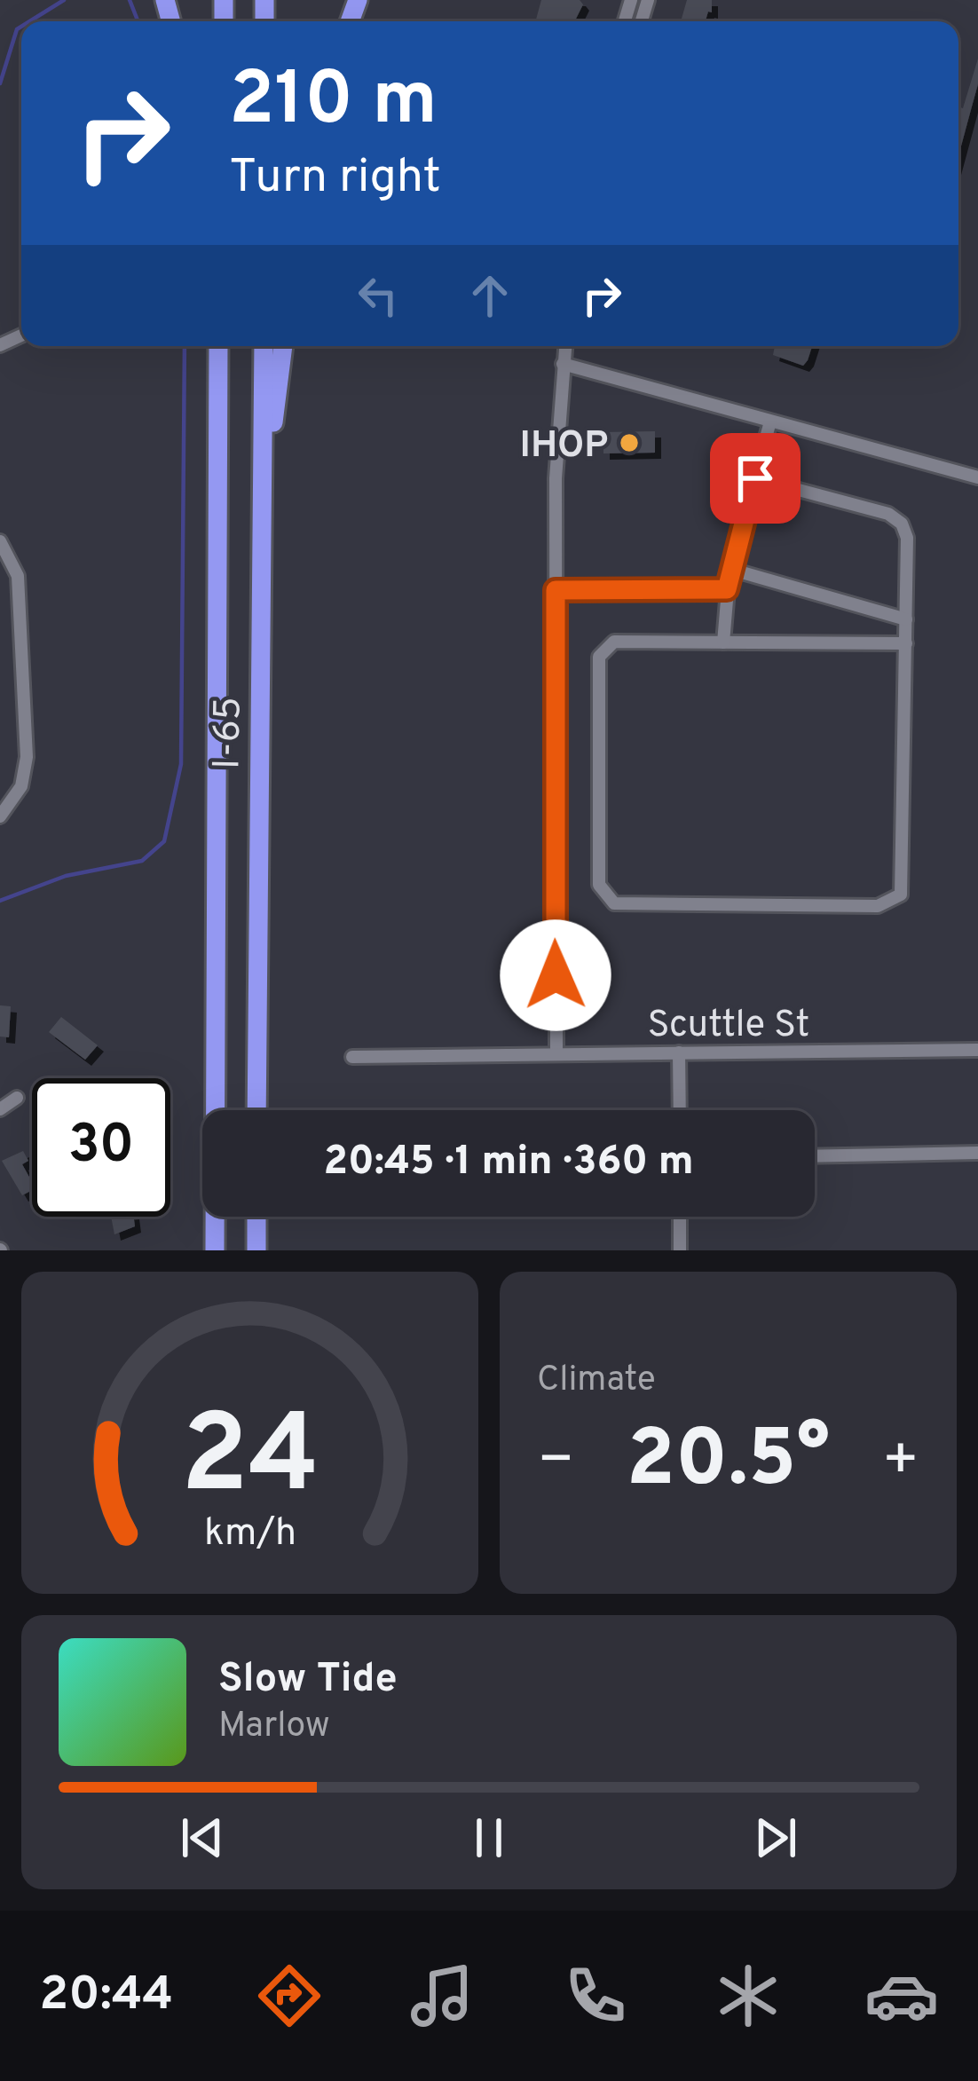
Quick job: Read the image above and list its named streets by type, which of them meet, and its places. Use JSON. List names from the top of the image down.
{
  "streets": {
    "highway": ["I-65"],
    "street": ["Scuttle St"]
  },
  "places": ["IHOP"],
  "page": {
    "turn": ["210 m", "Turn right"],
    "limit": "30",
    "trip": "20:45 · 1 min · 360 m",
    "tile": "Climate",
    "heat": ["−", "20.5°", "+"],
    "song": ["Slow Tide", "Marlow"],
    "tabs": "20:44",
    "gauge": ["24", "km/h"]
  }
}
